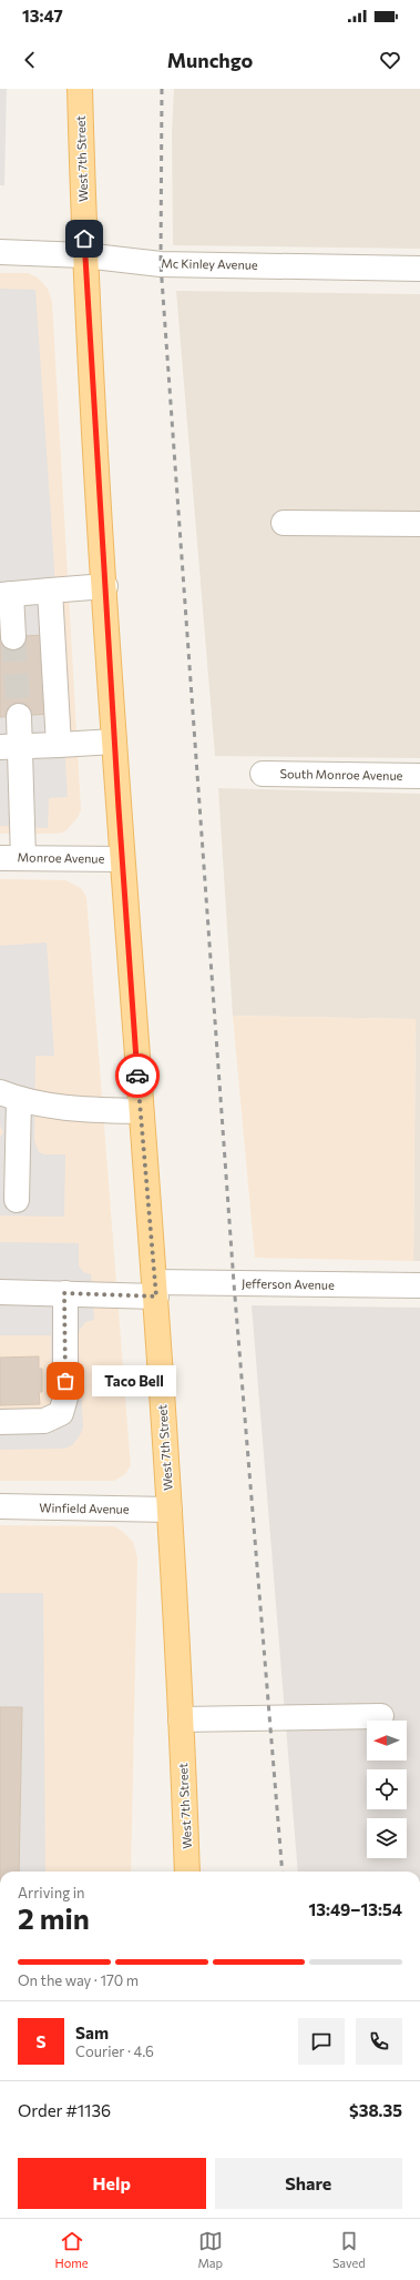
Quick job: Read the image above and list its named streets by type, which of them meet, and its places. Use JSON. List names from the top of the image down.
{
  "streets": {
    "main road": ["West 7th Street"],
    "street": [
      "Mc Kinley Avenue",
      "South Monroe Avenue",
      "Monroe Avenue",
      "Jefferson Avenue",
      "Winfield Avenue"
    ]
  },
  "crossings": [
    ["West 7th Street", "Mc Kinley Avenue"],
    ["West 7th Street", "Monroe Avenue"],
    ["West 7th Street", "Jefferson Avenue"],
    ["West 7th Street", "Winfield Avenue"]
  ],
  "places": ["Taco Bell"],
  "north": "left",
  "page": {
    "status": "13:47",
    "header": "Munchgo",
    "bubble": "Taco Bell",
    "heading": ["2 min", "Arriving in", "13:49–13:54"],
    "panel": [
      "Sam",
      "Courier · 4.6",
      "Order #1136",
      "$38.35"
    ],
    "bar": "On the way · 170 m",
    "round": "S",
    "buttons": ["Help", "Share"],
    "tabs": ["Home", "Map", "Saved"]
  }
}
